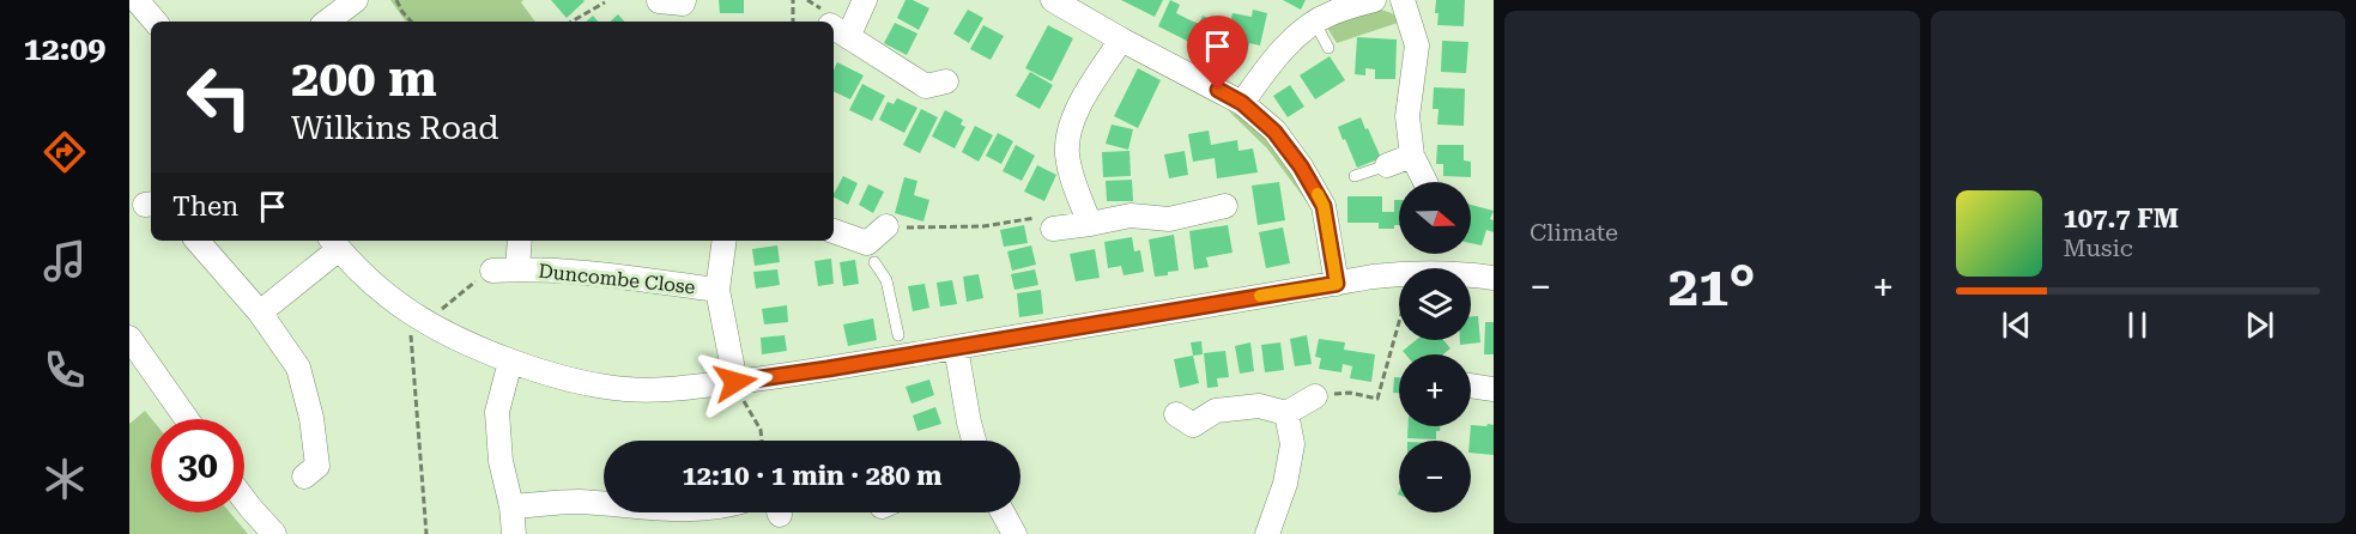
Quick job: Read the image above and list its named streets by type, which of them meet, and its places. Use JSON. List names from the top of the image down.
{
  "streets": {
    "street": ["Duncombe Close"]
  },
  "north": "right",
  "page": {
    "tabs": "12:09",
    "tile": "Climate",
    "turn": ["200 m", "Wilkins Road"],
    "then": "Then",
    "map_buttons": ["+", "−"],
    "song": ["107.7 FM", "Music"],
    "heat": ["−", "21°", "+"],
    "limit": "30",
    "trip": "12:10 · 1 min · 280 m"
  }
}
